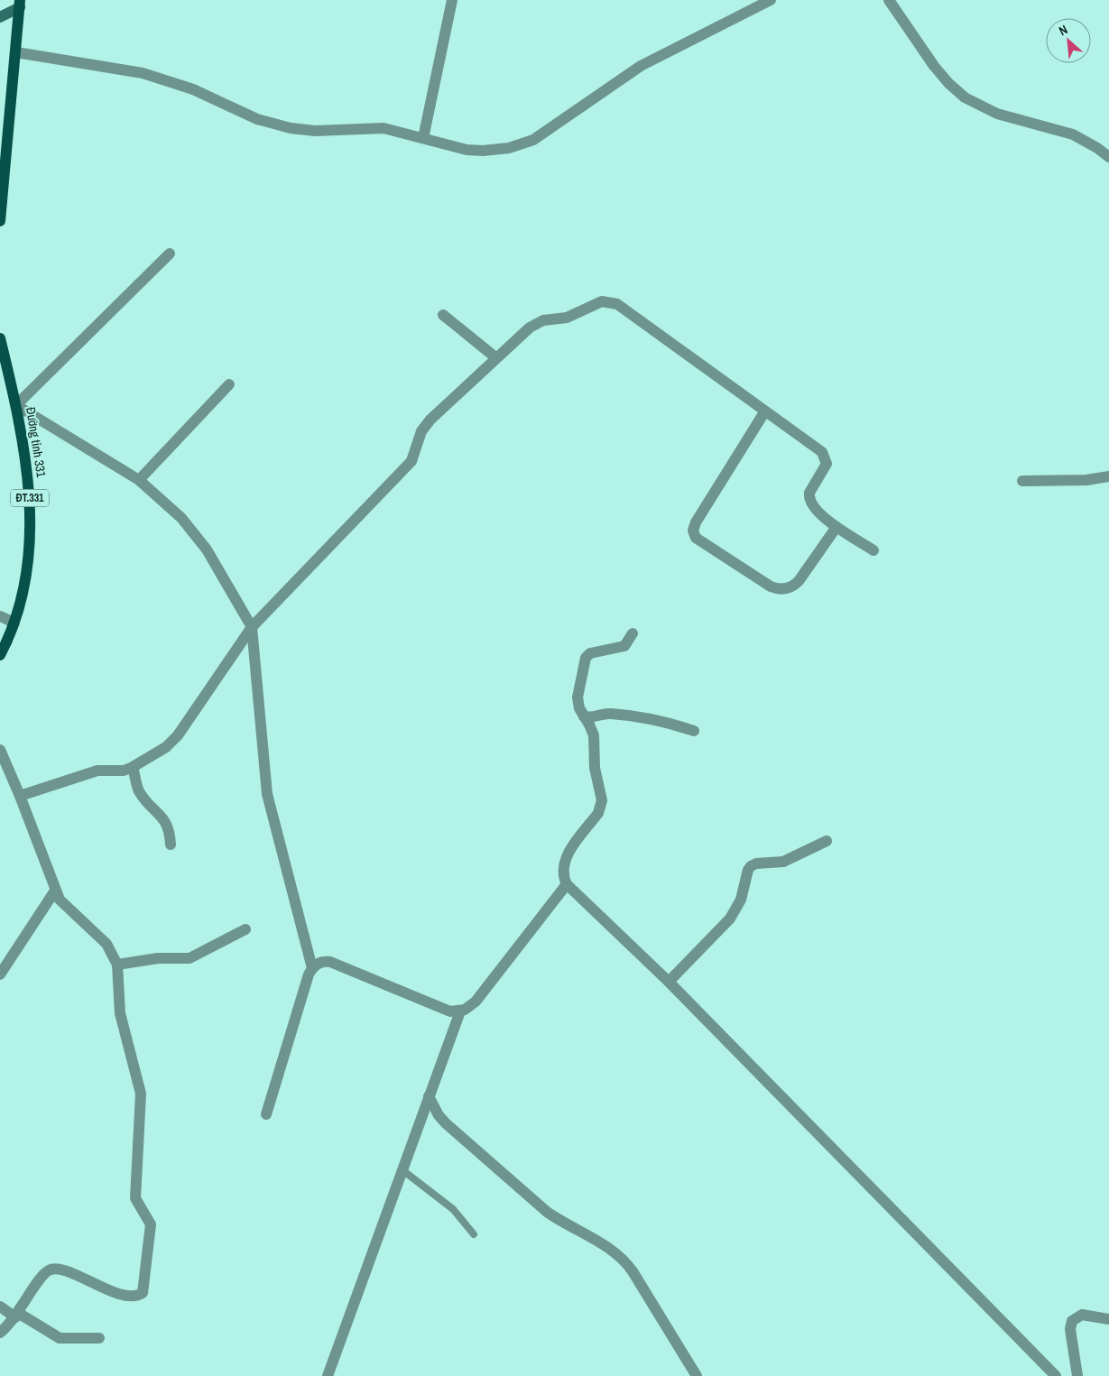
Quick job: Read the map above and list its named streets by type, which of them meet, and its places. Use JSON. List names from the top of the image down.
{
  "streets": {
    "main road": ["Đường tỉnh 331", "ĐT.331"]
  },
  "north": "top left"
}
